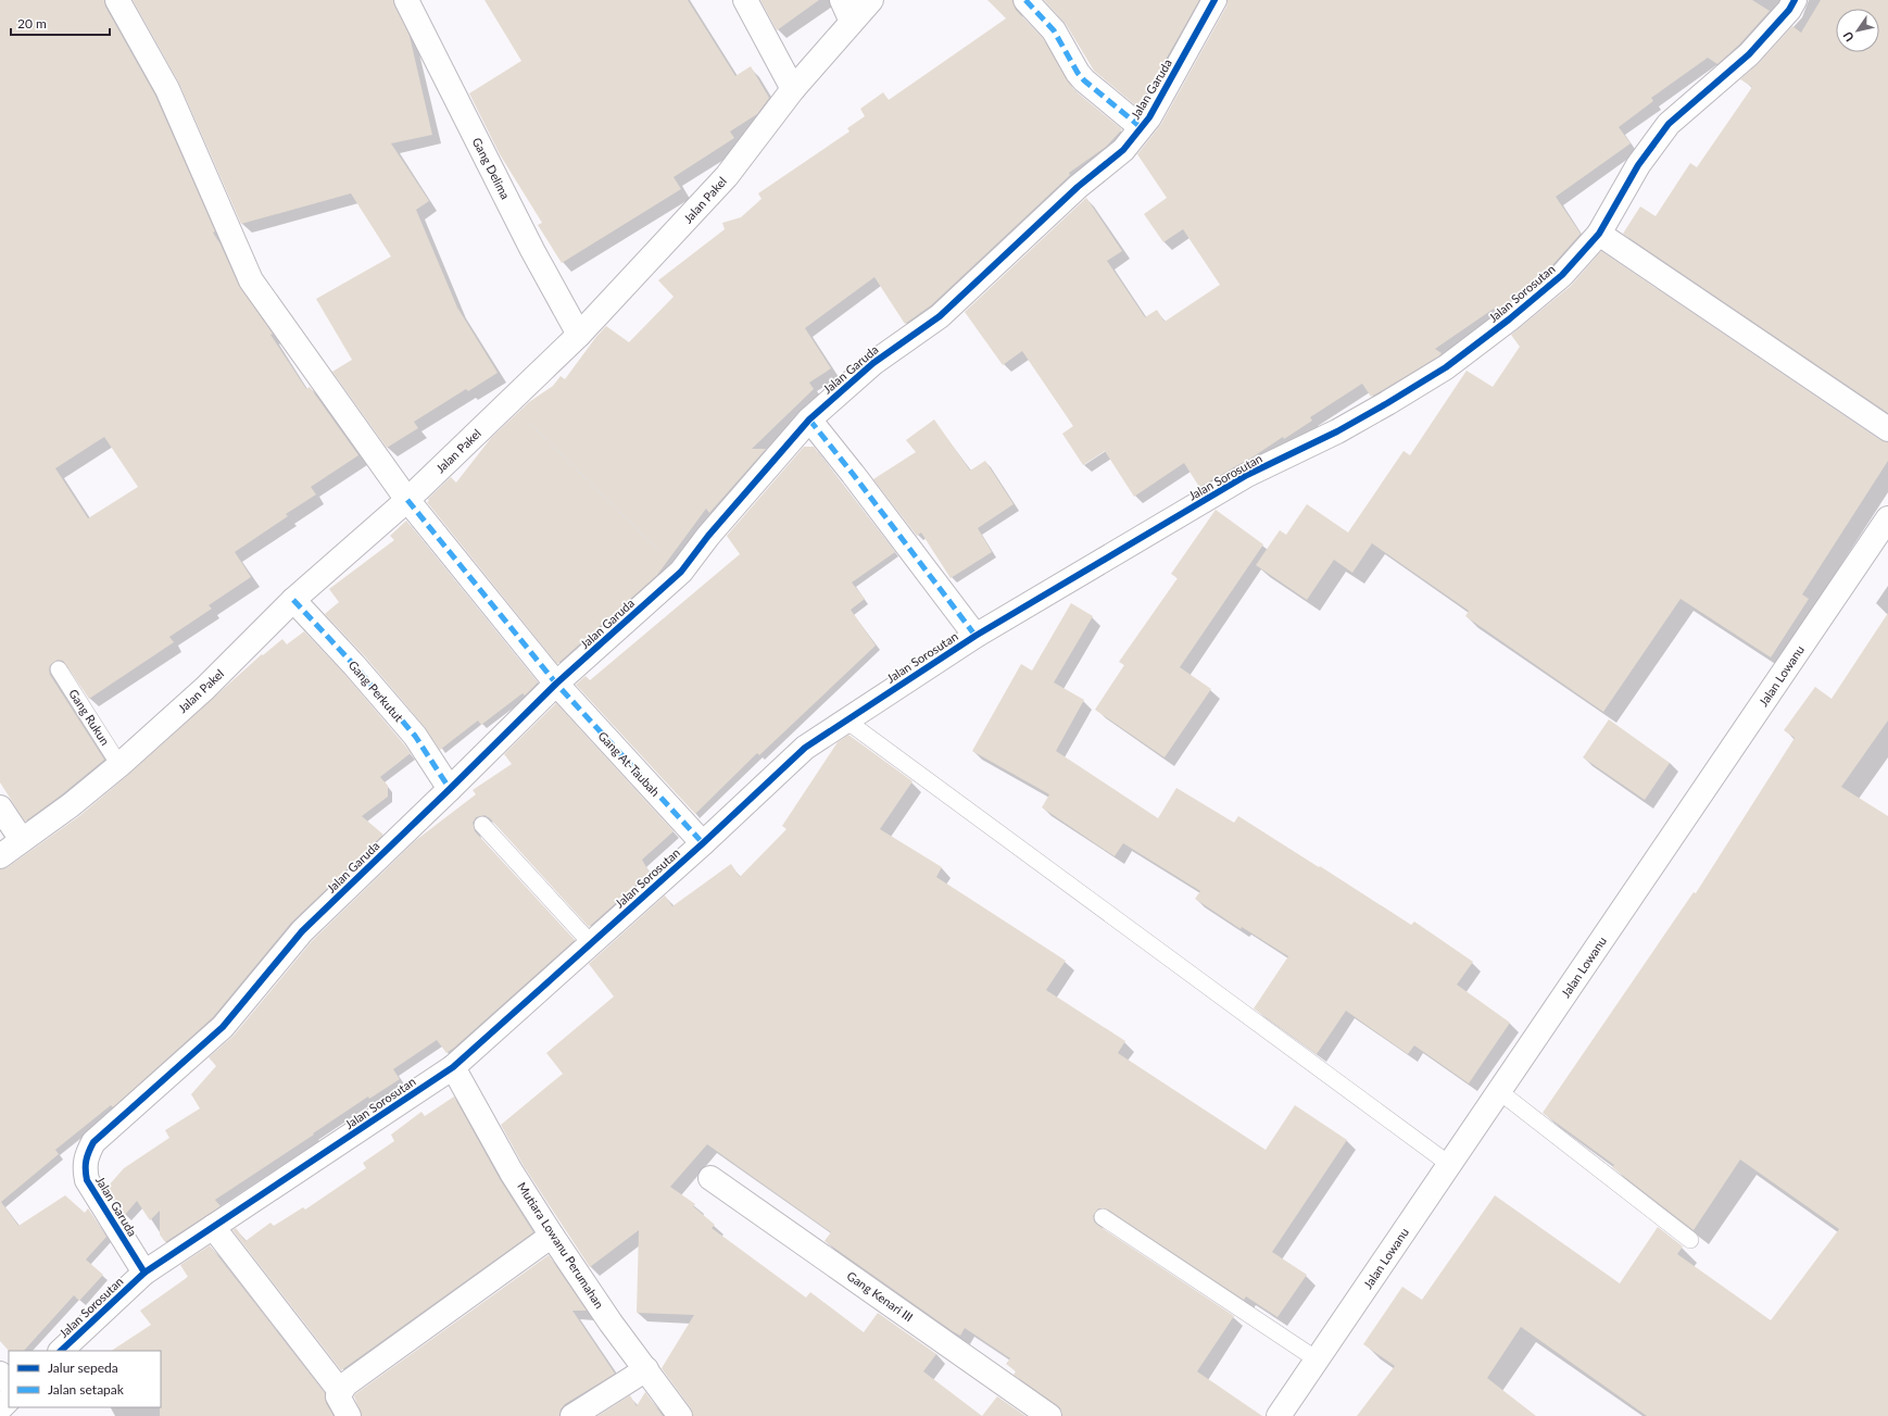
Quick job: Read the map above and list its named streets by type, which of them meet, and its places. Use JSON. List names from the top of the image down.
{
  "streets": {
    "street": [
      "Jalan Garuda",
      "Gang Delima",
      "Jalan Pakel",
      "Jalan Sorosutan",
      "Jalan Lowanu",
      "Gang Perkutut",
      "Gang At-Taubah",
      "Mutiara Lowanu Perumahan",
      "Gang Kenari III"
    ],
    "lane": ["Gang Rukun"]
  },
  "crossings": [
    ["Jalan Garuda", "Jalan Sorosutan"],
    ["Jalan Garuda", "Gang Perkutut"],
    ["Jalan Garuda", "Gang At-Taubah"],
    ["Gang Delima", "Jalan Pakel"],
    ["Jalan Pakel", "Gang Perkutut"],
    ["Jalan Pakel", "Gang Rukun"],
    ["Jalan Pakel", "Gang At-Taubah"],
    ["Jalan Sorosutan", "Gang At-Taubah"],
    ["Jalan Sorosutan", "Mutiara Lowanu Perumahan"]
  ],
  "legend": ["Jalur sepeda", "Jalan setapak"],
  "scale_bar": "20 m",
  "north": "bottom left"
}
